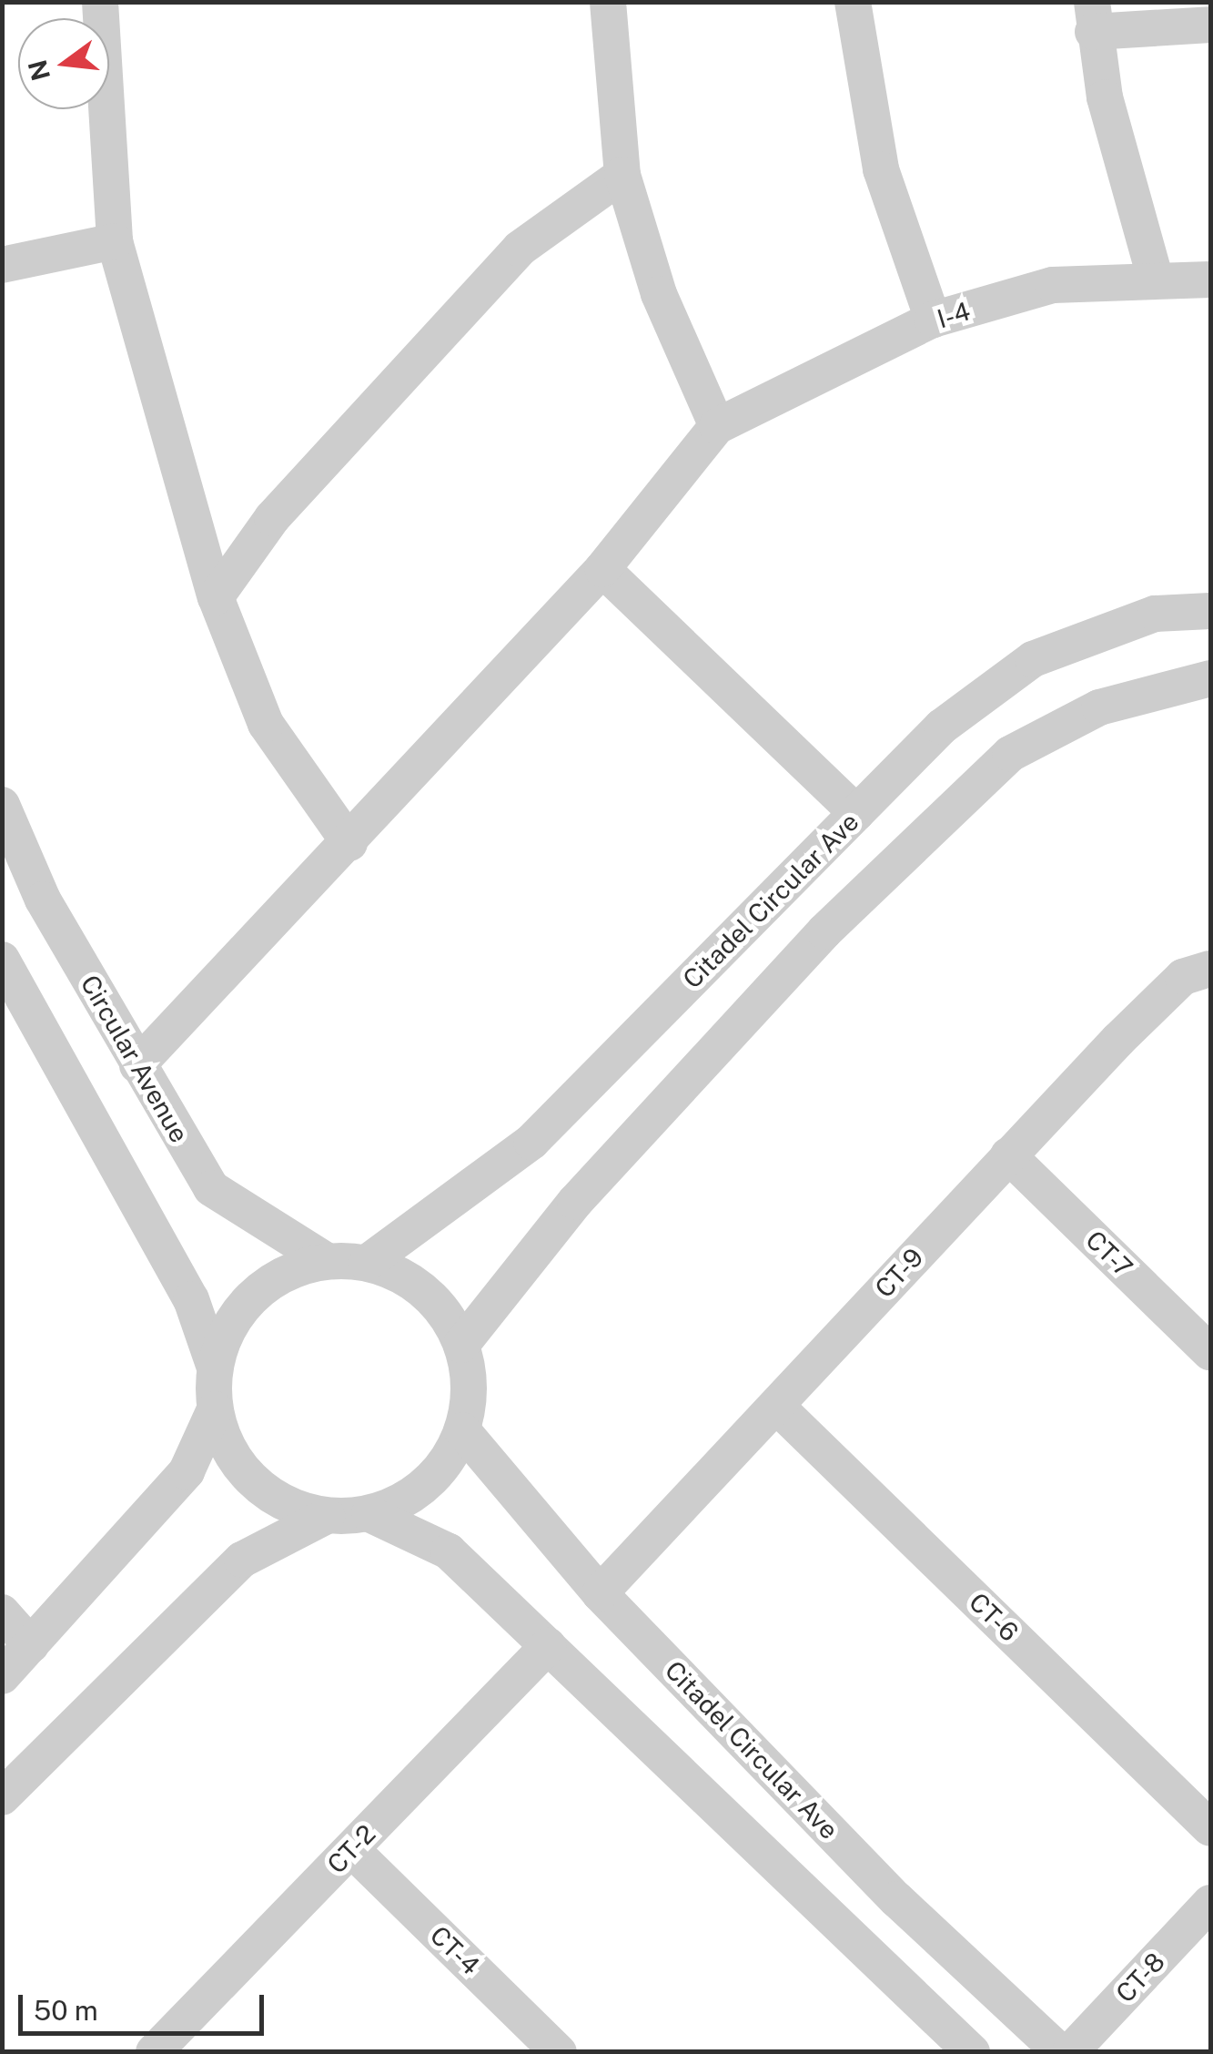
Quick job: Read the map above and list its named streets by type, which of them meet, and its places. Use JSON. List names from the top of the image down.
{
  "streets": {
    "street": [
      "I-4",
      "Citadel Circular Ave",
      "Circular Avenue",
      "CT-7",
      "CT-9",
      "CT-6",
      "CT-2",
      "CT-4",
      "CT-8"
    ]
  },
  "crossings": [
    ["Citadel Circular Ave", "Circular Avenue"],
    ["Citadel Circular Ave", "CT-9"],
    ["CT-7", "CT-9"],
    ["CT-9", "CT-6"],
    ["CT-2", "CT-4"]
  ],
  "scale_bar": "50 m",
  "north": "left"
}
